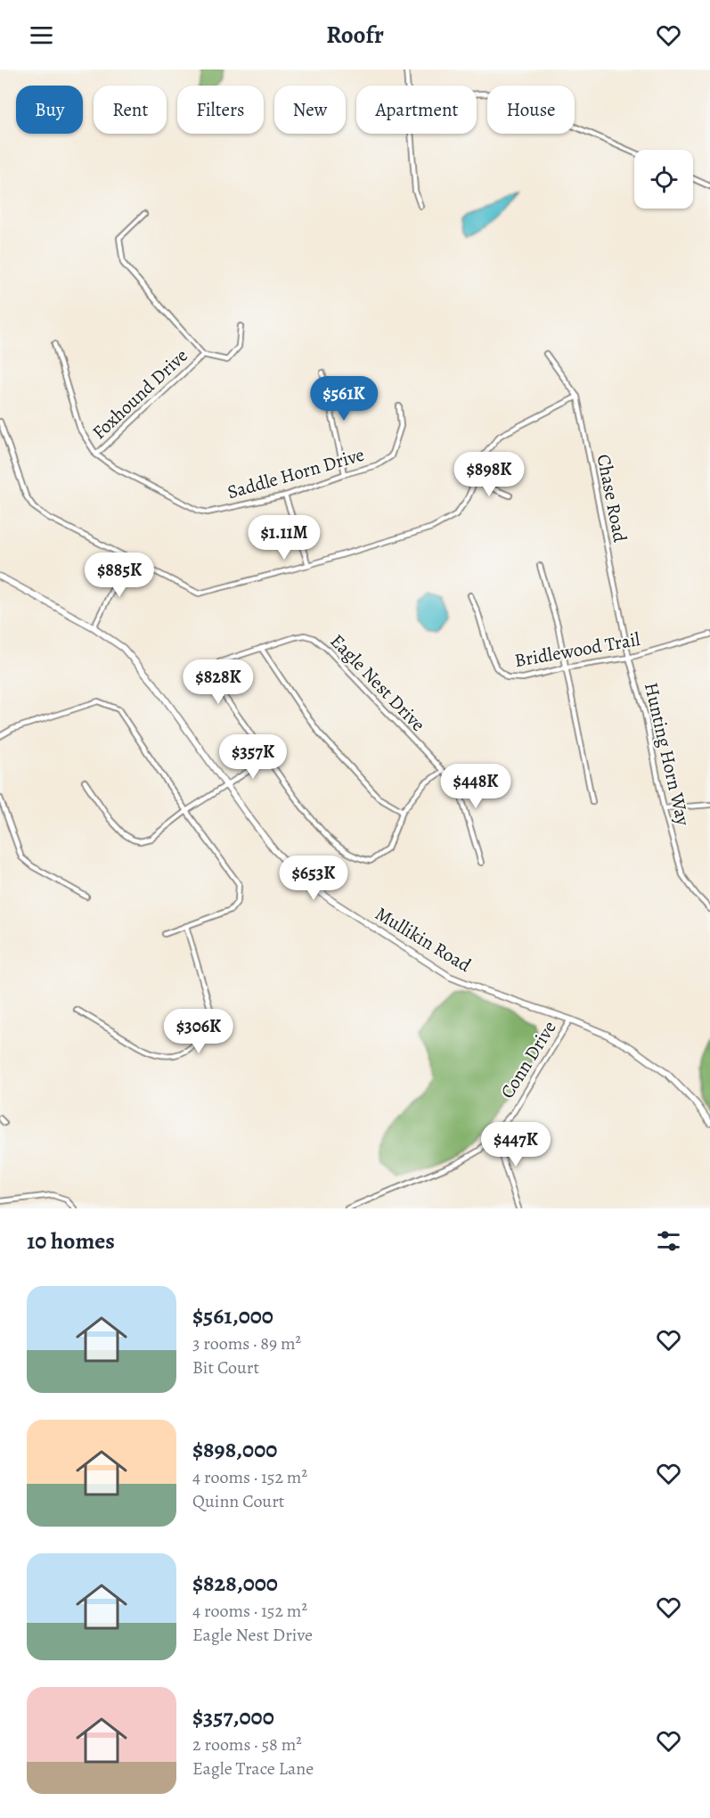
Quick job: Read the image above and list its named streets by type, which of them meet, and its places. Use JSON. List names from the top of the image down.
{
  "streets": {
    "street": [
      "Foxhound Drive",
      "Saddle Horn Drive",
      "Chase Road",
      "Bridlewood Trail",
      "Eagle Nest Drive",
      "Hunting Horn Way",
      "Mullikin Road",
      "Conn Drive"
    ]
  },
  "crossings": [
    ["Foxhound Drive", "Saddle Horn Drive"],
    ["Chase Road", "Bridlewood Trail"],
    ["Chase Road", "Hunting Horn Way"],
    ["Bridlewood Trail", "Hunting Horn Way"],
    ["Mullikin Road", "Conn Drive"]
  ],
  "page": {
    "header": "Roofr",
    "chip": [
      "Buy",
      "Rent",
      "Filters",
      "New",
      "Apartment",
      "House"
    ],
    "price": [
      "$561K",
      "$898K",
      "$1.11M",
      "$885K",
      "$828K",
      "$357K",
      "$448K",
      "$653K",
      "$306K",
      "$447K"
    ],
    "heading": "10 homes",
    "list": [
      {
        "name": "$561,000",
        "note": "3 rooms · 89 m² · Bit Court"
      },
      {
        "name": "$898,000",
        "note": "4 rooms · 152 m² · Quinn Court"
      },
      {
        "name": "$828,000",
        "note": "4 rooms · 152 m² · Eagle Nest Drive"
      },
      {
        "name": "$357,000",
        "note": "2 rooms · 58 m² · Eagle Trace Lane"
      }
    ]
  }
}
